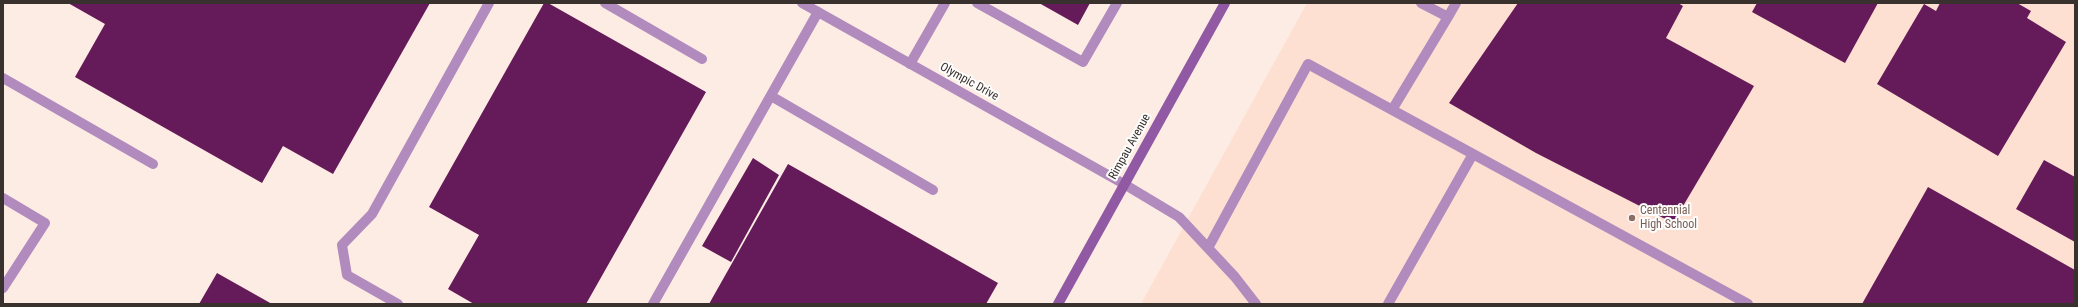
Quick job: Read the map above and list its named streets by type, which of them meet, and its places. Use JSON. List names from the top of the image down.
{
  "streets": {
    "main road": ["Rimpau Avenue"],
    "street": ["Olympic Drive"]
  },
  "crossings": [
    ["Olympic Drive", "Rimpau Avenue"]
  ],
  "places": ["Centennial High School"]
}
